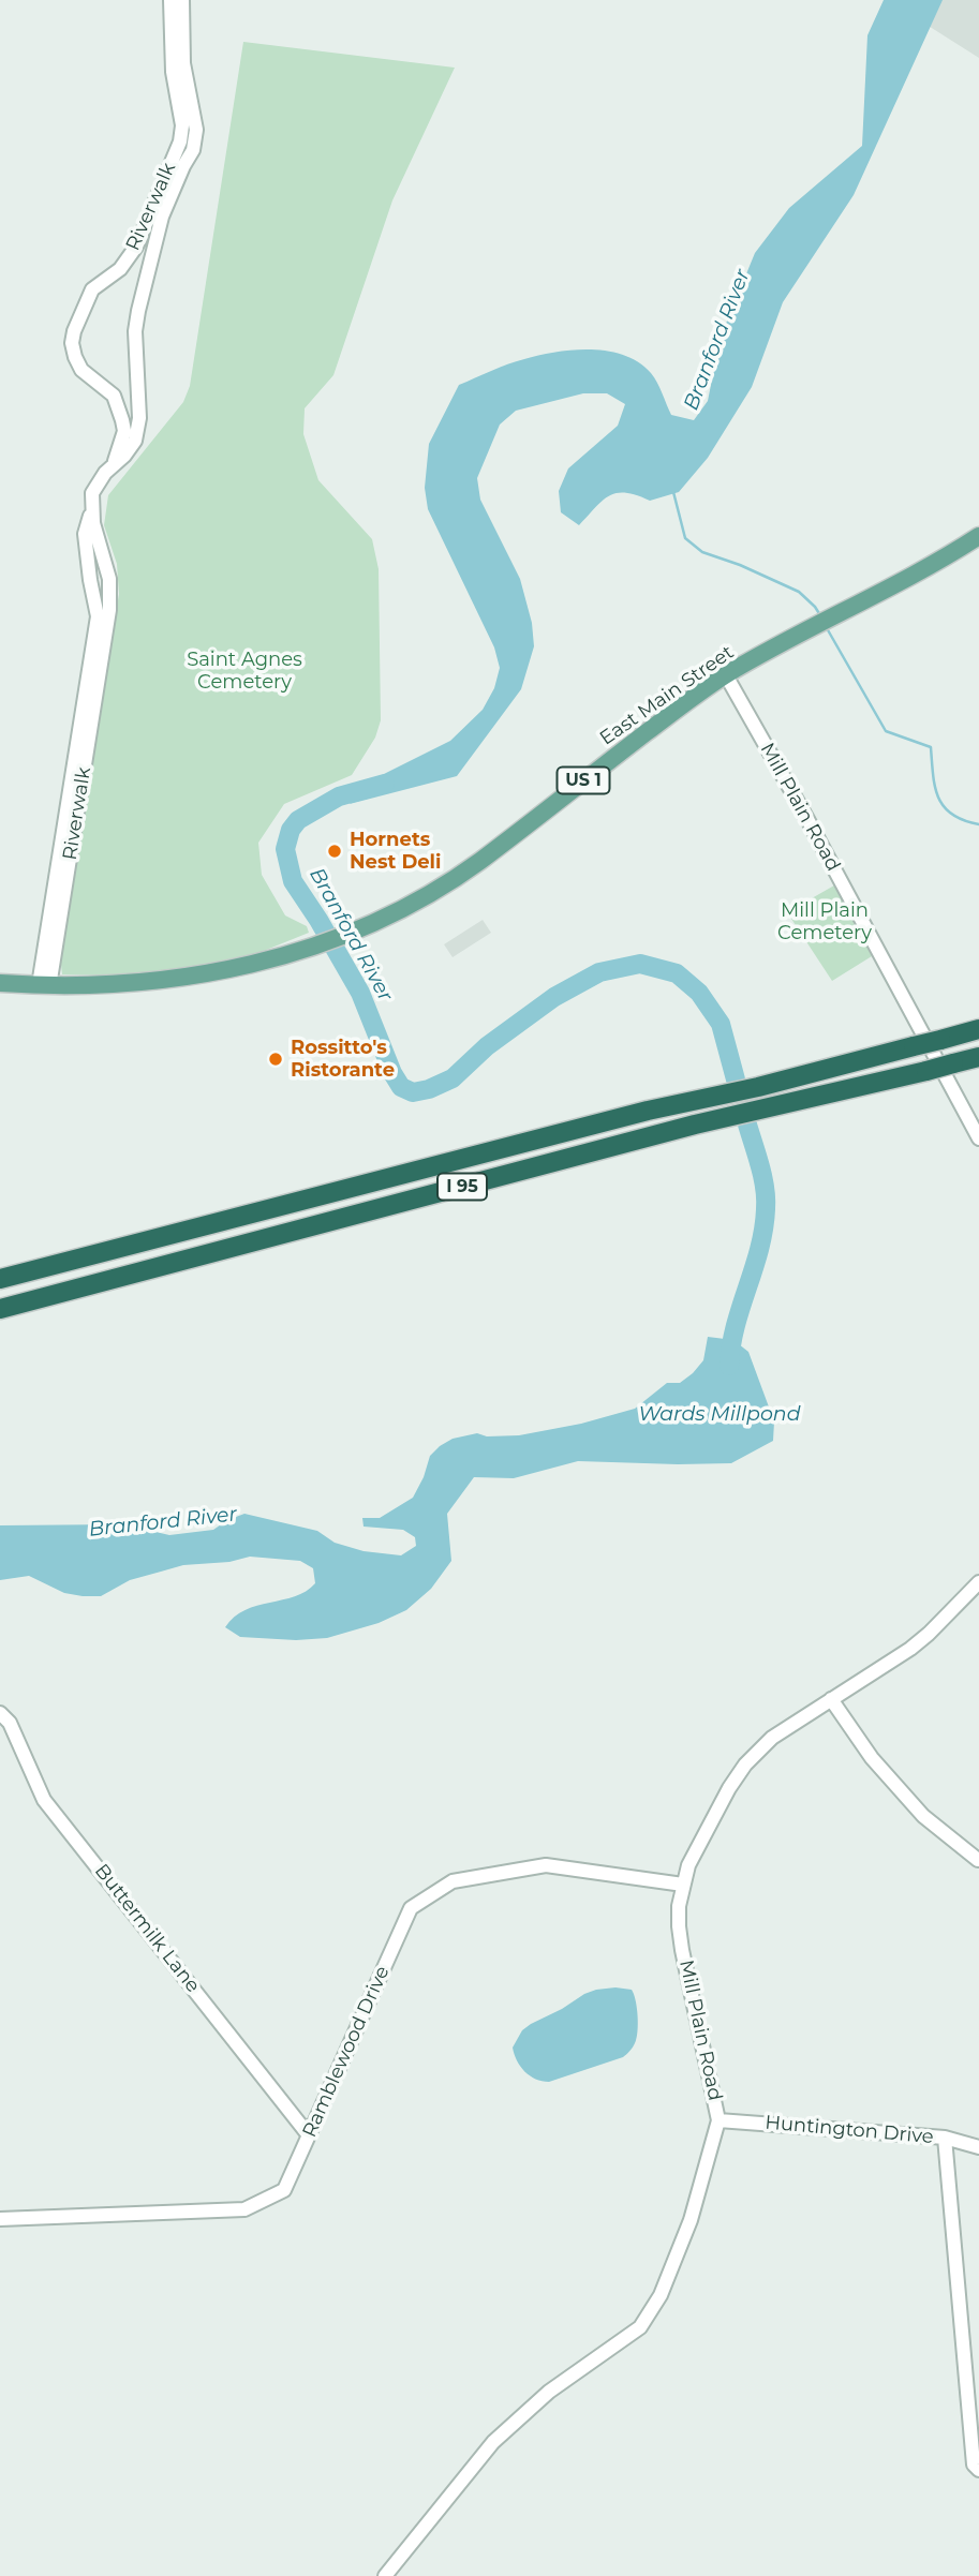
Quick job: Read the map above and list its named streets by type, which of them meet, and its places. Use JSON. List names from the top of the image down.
{
  "streets": {
    "highway": ["I 95"],
    "main road": ["East Main Street", "US 1"],
    "street": [
      "Riverwalk",
      "Mill Plain Road",
      "Buttermilk Lane",
      "Ramblewood Drive",
      "Huntington Drive"
    ]
  },
  "crossings": [
    ["Riverwalk", "East Main Street"],
    ["East Main Street", "Mill Plain Road"],
    ["Mill Plain Road", "Ramblewood Drive"],
    ["Mill Plain Road", "Huntington Drive"],
    ["Buttermilk Lane", "Ramblewood Drive"]
  ],
  "water": ["Branford River", "Wards Millpond"],
  "parks": ["Saint Agnes Cemetery", "Mill Plain Cemetery"],
  "places": ["Hornets Nest Deli", "Rossitto's Ristorante"]
}
